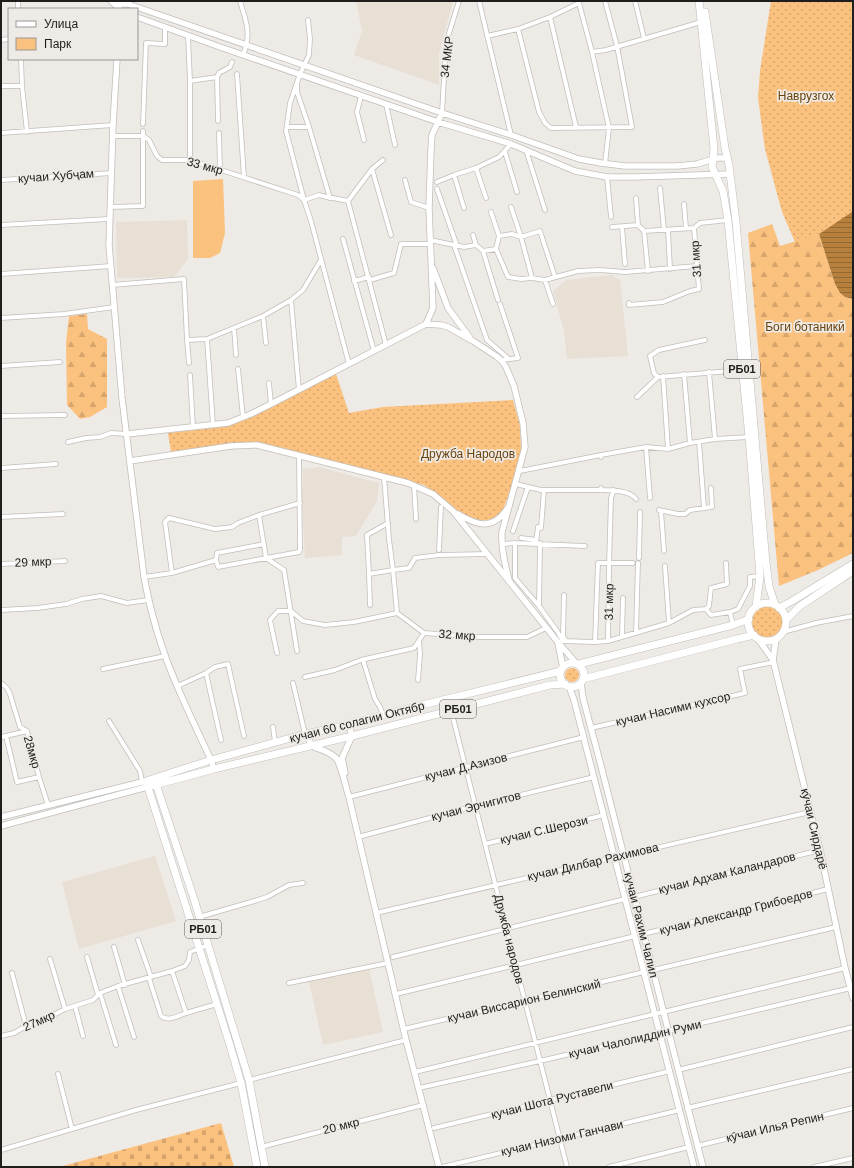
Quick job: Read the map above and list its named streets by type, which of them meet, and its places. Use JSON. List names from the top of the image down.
{
  "streets": {
    "highway": ["РБ01", "кучаи 60 солагии Октябр"],
    "main road": ["кӯчаи Сирдарё", "кучаи Рахим Чалил"],
    "street": [
      "34 МКР",
      "33 мкр",
      "кучаи Хубҷам",
      "31 мкр",
      "29 мкр",
      "32 мкр",
      "кучаи Насими кухсор",
      "28мкр",
      "кучаи Д.Азизов",
      "кучаи Эрчигитов",
      "кучаи С.Шерози",
      "кучаи Дилбар Рахимова",
      "кучаи Адхам Каландаров",
      "кучаи Александр Грибоедов",
      "Дружба народов",
      "кучаи Виссарион Белинский",
      "27мкр",
      "кучаи Чалолиддин Руми",
      "кучаи Шота Руставели",
      "20 мкр",
      "кӯчаи Илья Репин",
      "кучаи Низоми Ганчави"
    ]
  },
  "crossings": [
    ["РБ01", "кучаи 60 солагии Октябр"],
    ["РБ01", "кучаи Рахим Чалил"],
    ["РБ01", "27мкр"],
    ["РБ01", "20 мкр"],
    ["кучаи Насими кухсор", "кӯчаи Сирдарё"],
    ["кучаи Насими кухсор", "кучаи Рахим Чалил"],
    ["кучаи 60 солагии Октябр", "кучаи Рахим Чалил"],
    ["кучаи 60 солагии Октябр", "Дружба народов"],
    ["кучаи Д.Азизов", "кучаи Рахим Чалил"],
    ["кучаи Д.Азизов", "Дружба народов"],
    ["кучаи Эрчигитов", "кучаи Рахим Чалил"],
    ["кучаи Эрчигитов", "Дружба народов"],
    ["кӯчаи Сирдарё", "кучаи Дилбар Рахимова"],
    ["кӯчаи Сирдарё", "кучаи Адхам Каландаров"],
    ["кӯчаи Сирдарё", "кучаи Александр Грибоедов"],
    ["кӯчаи Сирдарё", "кучаи Чалолиддин Руми"],
    ["кучаи С.Шерози", "кучаи Рахим Чалил"],
    ["кучаи С.Шерози", "Дружба народов"],
    ["кучаи Дилбар Рахимова", "кучаи Рахим Чалил"],
    ["кучаи Дилбар Рахимова", "Дружба народов"],
    ["кучаи Адхам Каландаров", "кучаи Рахим Чалил"],
    ["кучаи Александр Грибоедов", "кучаи Рахим Чалил"],
    ["кучаи Рахим Чалил", "кучаи Виссарион Белинский"],
    ["кучаи Рахим Чалил", "кучаи Чалолиддин Руми"],
    ["кучаи Рахим Чалил", "кучаи Шота Руставели"],
    ["кучаи Рахим Чалил", "кӯчаи Илья Репин"],
    ["кучаи Рахим Чалил", "кучаи Низоми Ганчави"],
    ["Дружба народов", "кучаи Виссарион Белинский"],
    ["Дружба народов", "кучаи Чалолиддин Руми"],
    ["Дружба народов", "кучаи Шота Руставели"],
    ["Дружба народов", "кучаи Низоми Ганчави"]
  ],
  "parks": ["Наврузгох", "Боги ботаникй", "Дружба Народов"],
  "legend": ["Улица", "Парк"]
}
